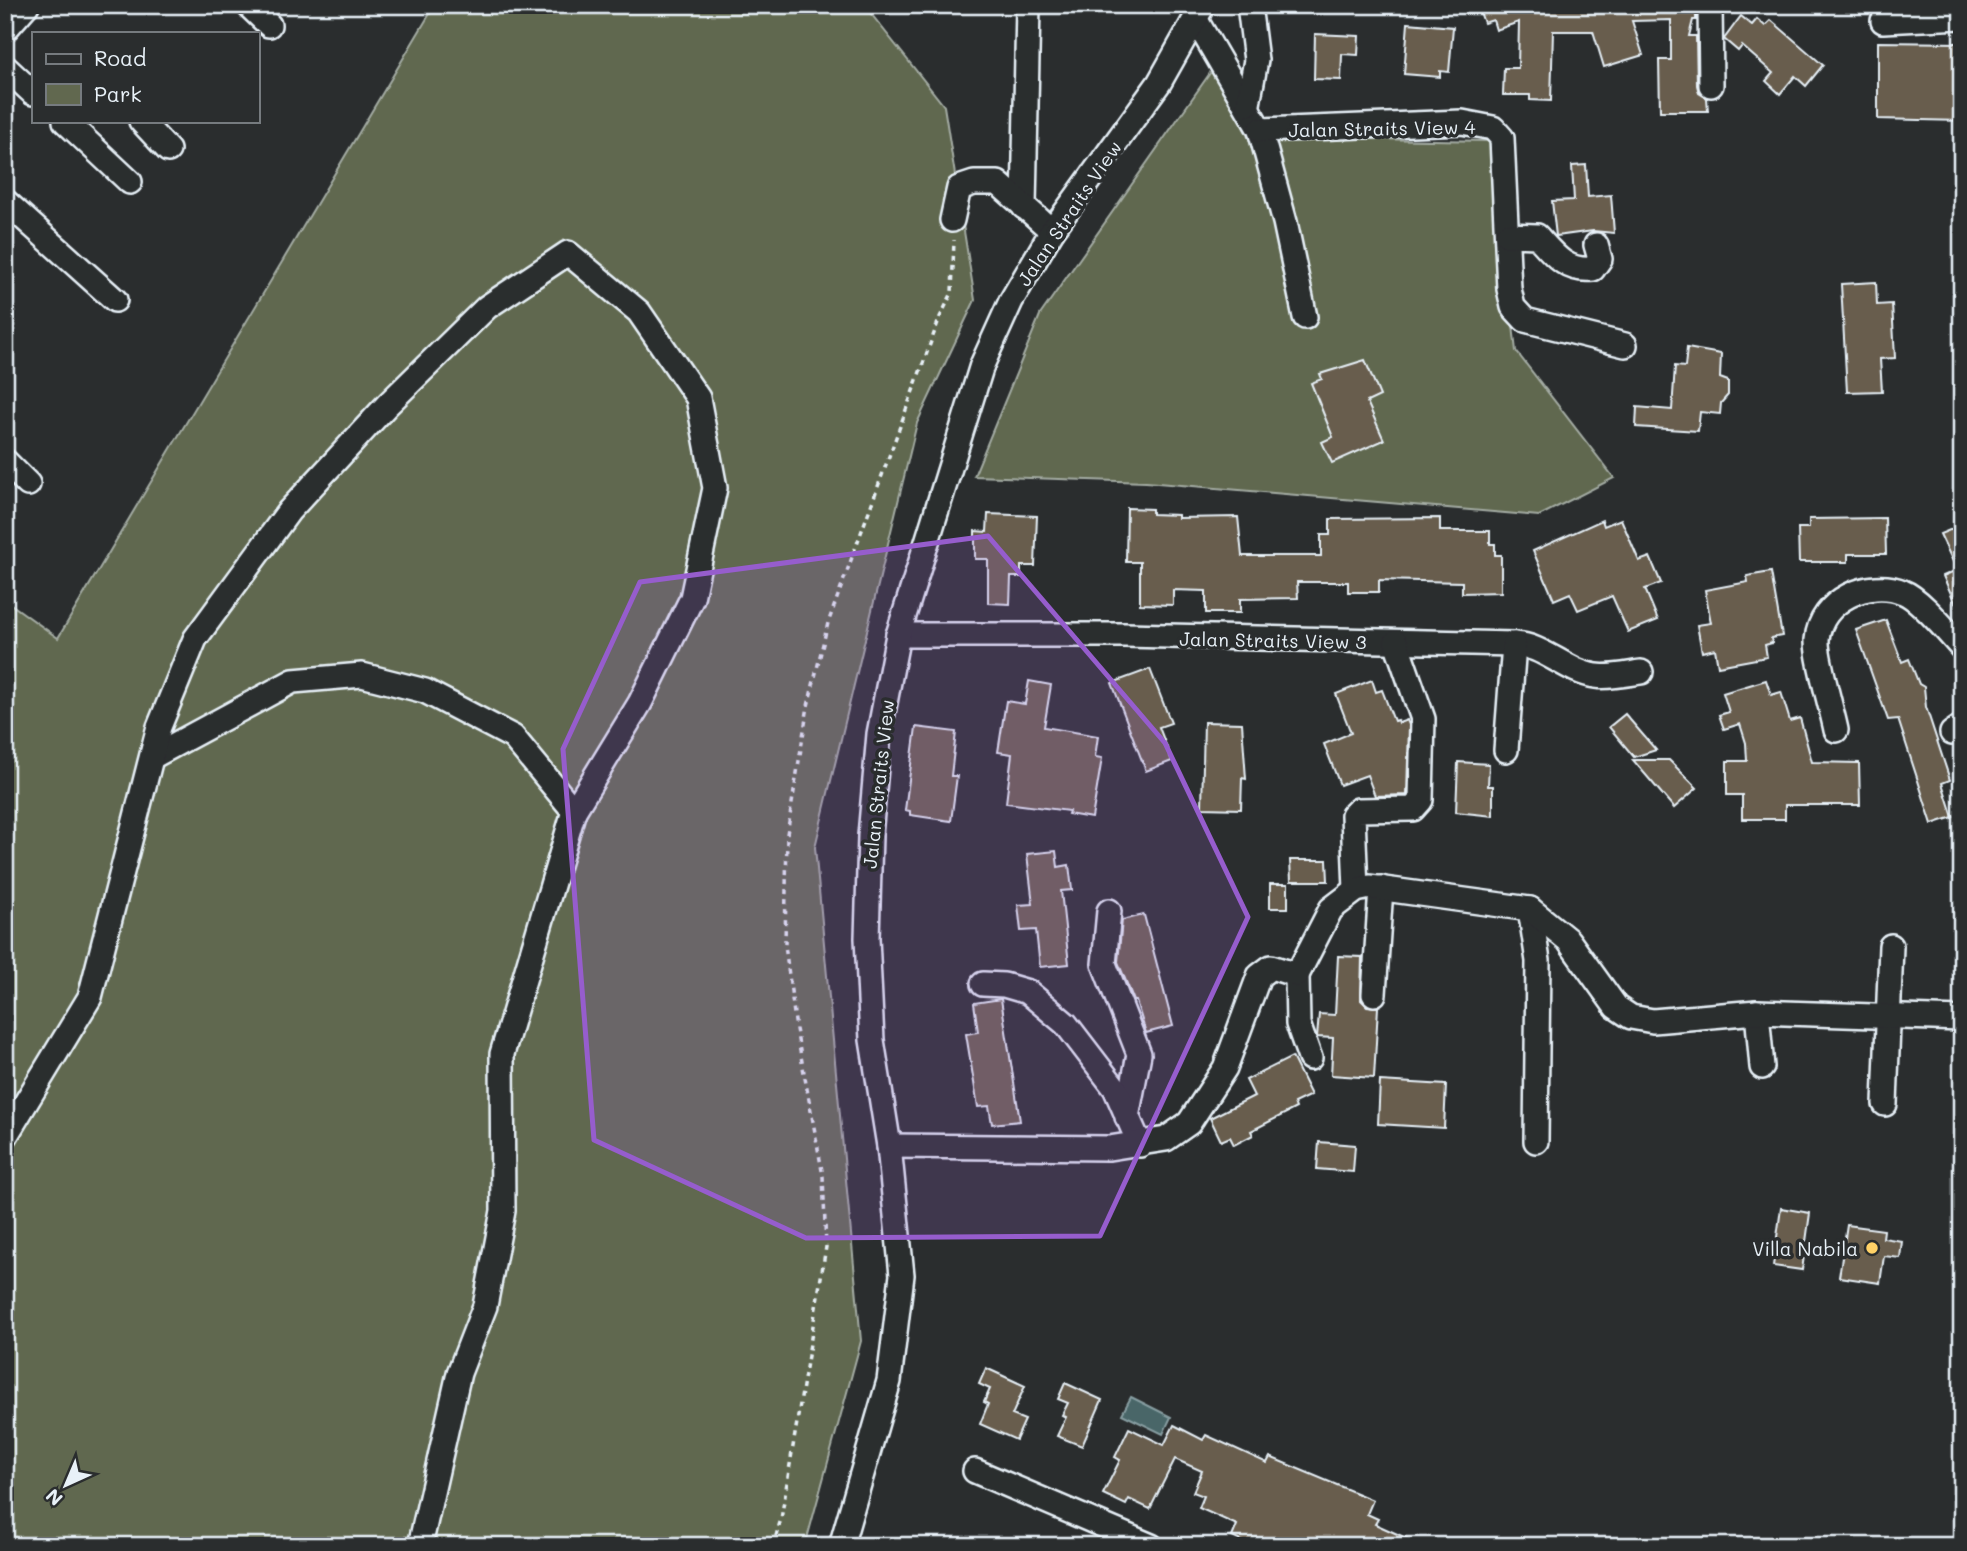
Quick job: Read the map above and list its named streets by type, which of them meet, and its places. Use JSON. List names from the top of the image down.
{
  "streets": {
    "street": ["Jalan Straits View 4", "Jalan Straits View", "Jalan Straits View 3"]
  },
  "crossings": [
    ["Jalan Straits View 4", "Jalan Straits View"],
    ["Jalan Straits View", "Jalan Straits View 3"]
  ],
  "places": ["Villa Nabila"],
  "legend": ["Road", "Park"],
  "north": "bottom left"
}
